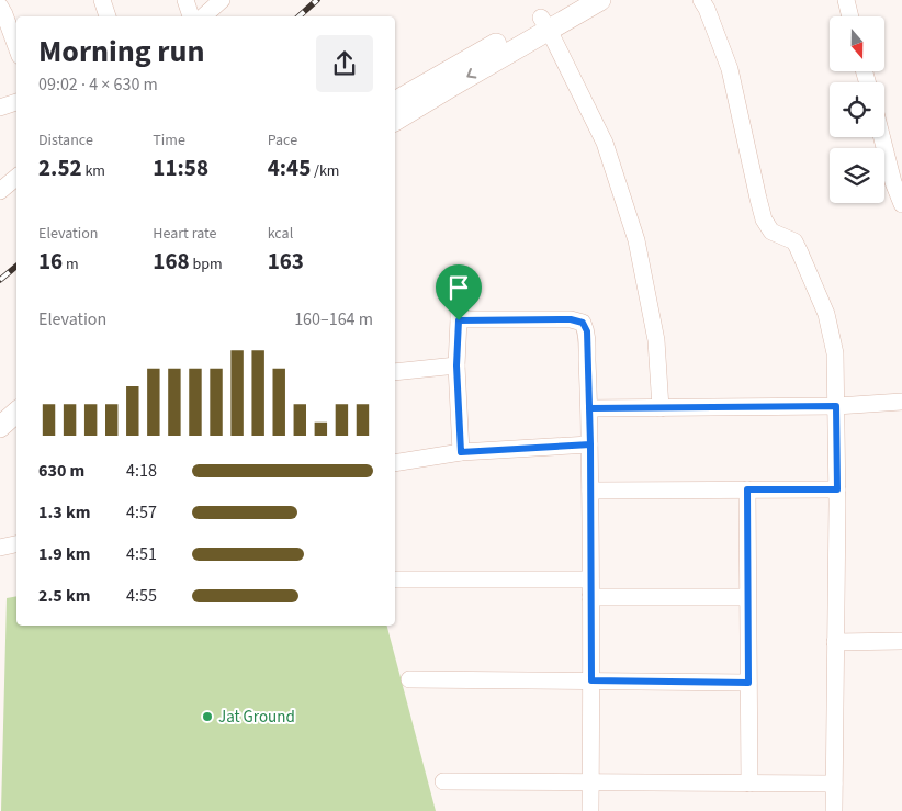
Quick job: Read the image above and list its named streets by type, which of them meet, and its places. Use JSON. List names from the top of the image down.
{
  "places": ["Jat Ground"],
  "north": "bottom",
  "page": {
    "heading": ["Morning run", "09:02 · 4 × 630 m"],
    "stats": [
      ["Distance", "2.52 km"],
      ["Time", "11:58"],
      ["Pace", "4:45 /km"],
      ["Elevation", "16 m"],
      ["Heart rate", "168 bpm"],
      ["kcal", "163"]
    ],
    "chart": ["Elevation", "160–164 m"],
    "list": [
      {
        "name": "630 m",
        "note": "4:18"
      },
      {
        "name": "1.3 km",
        "note": "4:57"
      },
      {
        "name": "1.9 km",
        "note": "4:51"
      },
      {
        "name": "2.5 km",
        "note": "4:55"
      }
    ]
  }
}
